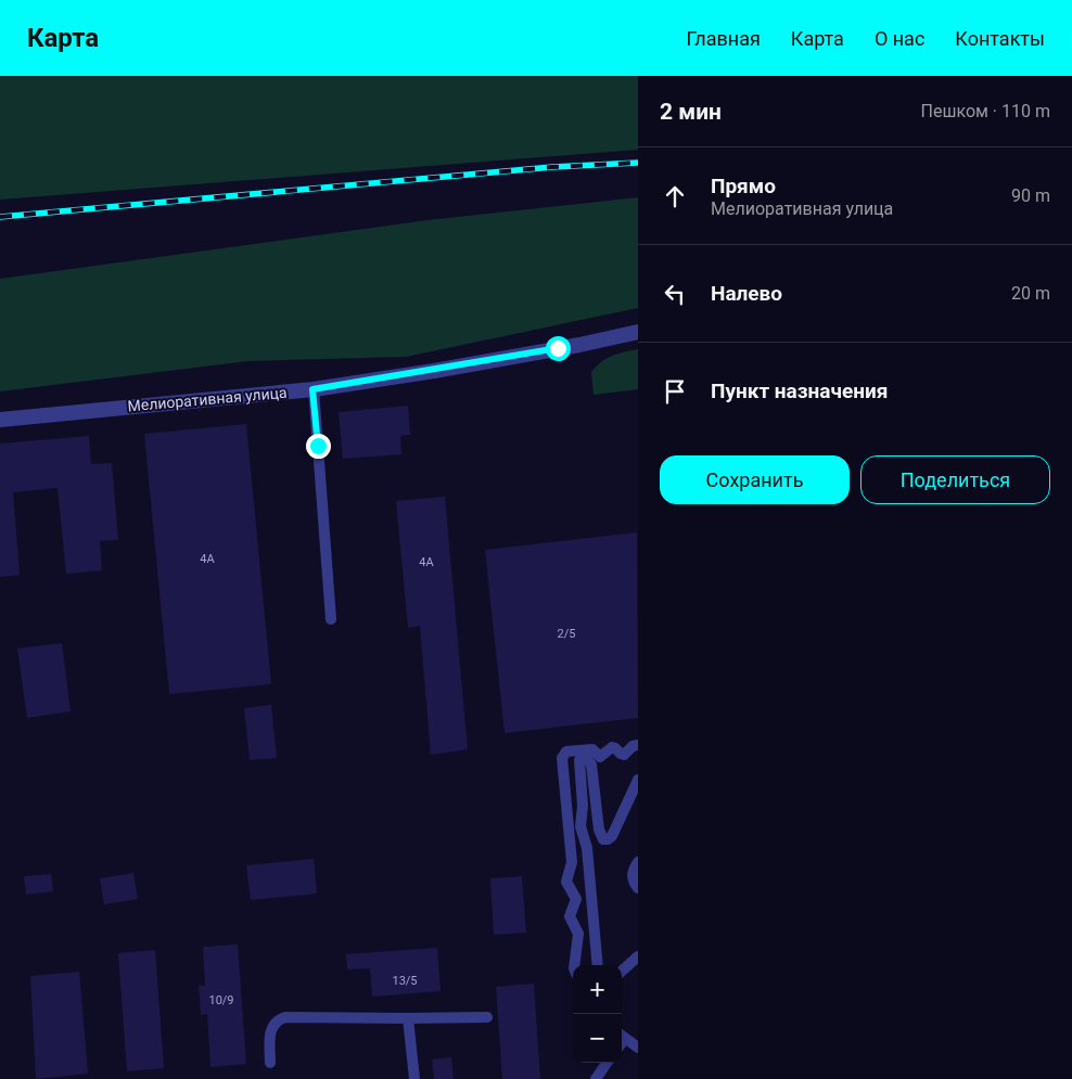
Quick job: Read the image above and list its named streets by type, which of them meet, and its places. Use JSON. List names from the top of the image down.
{
  "streets": {
    "street": ["Мелиоративная улица"]
  },
  "house_numbers": [
    "4А",
    "4А",
    "2/5",
    "13/5",
    "10/9"
  ],
  "page": {
    "header": "Карта",
    "nav": [
      "Главная",
      "Карта",
      "О нас",
      "Контакты"
    ],
    "heading": ["2 мин", "Пешком · 110 m"],
    "list": [
      ["Прямо", "Мелиоративная улица", "90 m"],
      ["Налево", "20 m"],
      "Пункт назначения"
    ],
    "buttons": ["Сохранить", "Поделиться"],
    "map_buttons": ["+", "−"]
  }
}
